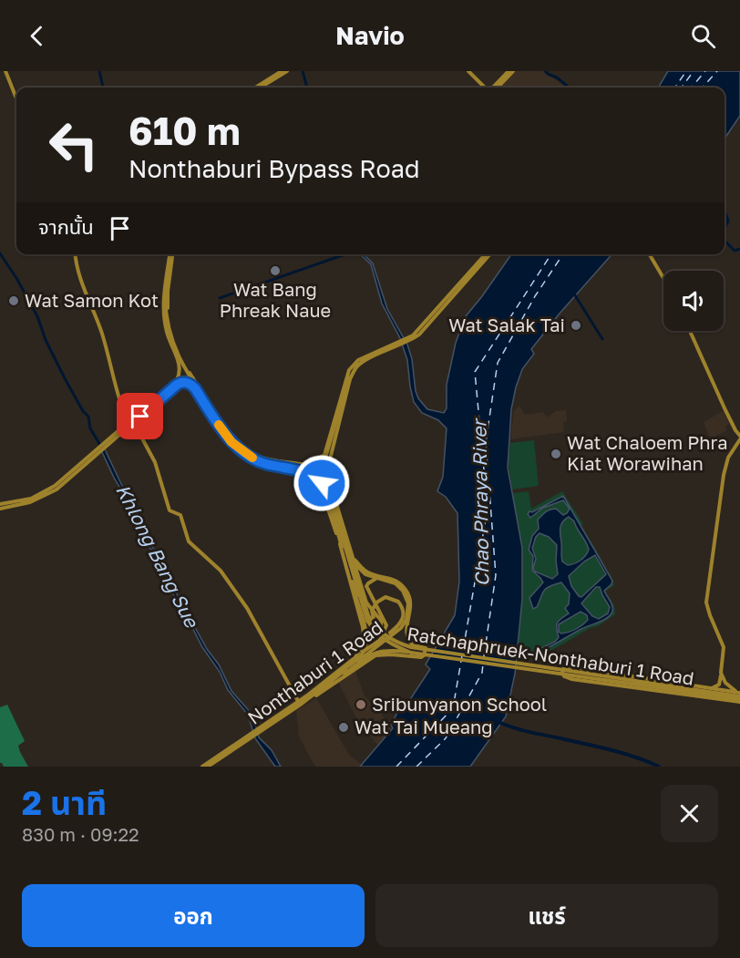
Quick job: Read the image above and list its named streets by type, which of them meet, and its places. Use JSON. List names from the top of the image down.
{
  "streets": {
    "main road": ["Ratchaphruek-Nonthaburi 1 Road", "Nonthaburi 1 Road"]
  },
  "water": ["Chao Phraya River", "Khlong Bang Sue"],
  "places": [
    "Wat Bang Phreak Naue",
    "Wat Samon Kot",
    "Wat Salak Tai",
    "Wat Chaloem Phra Kiat Worawihan",
    "Sribunyanon School",
    "Wat Tai Mueang"
  ],
  "page": {
    "header": "Navio",
    "turn": ["610 m", "Nonthaburi Bypass Road"],
    "then": "จากนั้น",
    "heading": ["2 นาที", "830 m · 09:22"],
    "buttons": ["ออก", "แชร์"]
  }
}
